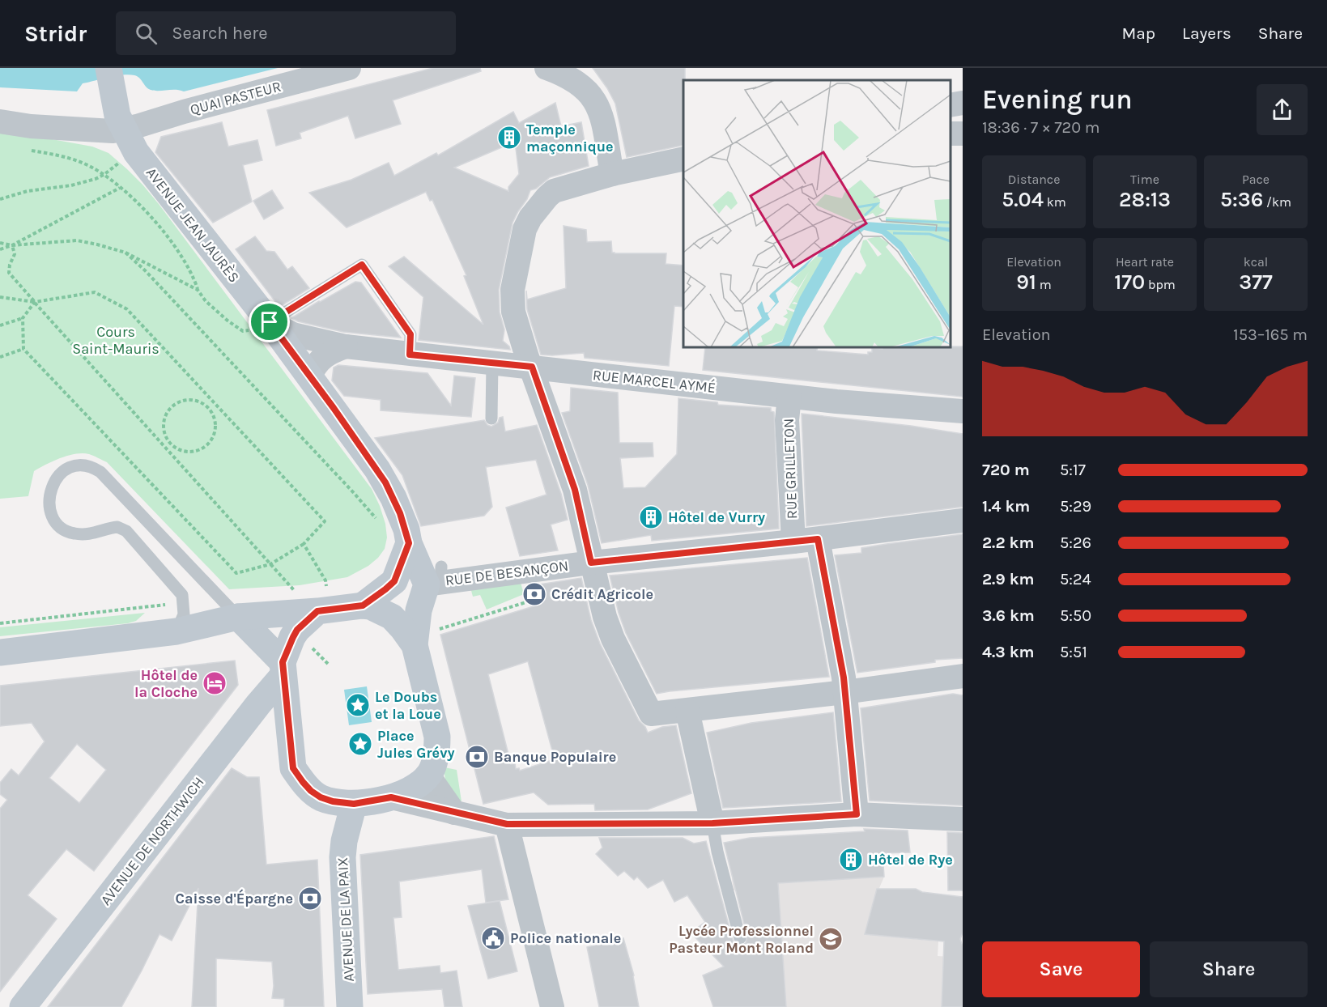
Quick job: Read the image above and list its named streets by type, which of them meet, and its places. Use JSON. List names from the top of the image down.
{
  "streets": {
    "main road": ["AVENUE JEAN JAURÈS", "AVENUE DE NORTHWICH", "AVENUE DE LA PAIX"],
    "street": [
      "QUAI PASTEUR",
      "RUE MARCEL AYMÉ",
      "RUE GRILLETON",
      "RUE DE BESANÇON"
    ]
  },
  "crossings": [
    ["QUAI PASTEUR", "AVENUE JEAN JAURÈS"],
    ["AVENUE JEAN JAURÈS", "RUE MARCEL AYMÉ"],
    ["AVENUE JEAN JAURÈS", "RUE DE BESANÇON"],
    ["RUE MARCEL AYMÉ", "RUE GRILLETON"],
    ["RUE GRILLETON", "RUE DE BESANÇON"]
  ],
  "parks": ["Cours Saint-Mauris"],
  "places": {
    "building": ["Temple maçonnique", "Hôtel de Vurry", "Hôtel de Rye"],
    "bank": ["Crédit Agricole", "Banque Populaire", "Caisse d'Épargne"],
    "hotel": ["Hôtel de la Cloche"],
    "place": ["Le Doubs et la Loue", "Place Jules Grévy"],
    "public building": ["Police nationale"],
    "school or university": ["Lycée Professionnel Pasteur Mont Roland"]
  },
  "page": {
    "header": "Stridr",
    "search": "Search here",
    "nav": ["Map", "Layers", "Share"],
    "heading": ["Evening run", "18:36 · 7 × 720 m"],
    "stats": [
      ["Distance", "5.04 km"],
      ["Time", "28:13"],
      ["Pace", "5:36 /km"],
      ["Elevation", "91 m"],
      ["Heart rate", "170 bpm"],
      ["kcal", "377"]
    ],
    "chart": ["Elevation", "153–165 m"],
    "list": [
      {
        "name": "720 m",
        "note": "5:17"
      },
      {
        "name": "1.4 km",
        "note": "5:29"
      },
      {
        "name": "2.2 km",
        "note": "5:26"
      },
      {
        "name": "2.9 km",
        "note": "5:24"
      },
      {
        "name": "3.6 km",
        "note": "5:50"
      },
      {
        "name": "4.3 km",
        "note": "5:51"
      }
    ],
    "buttons": ["Save", "Share"]
  }
}
